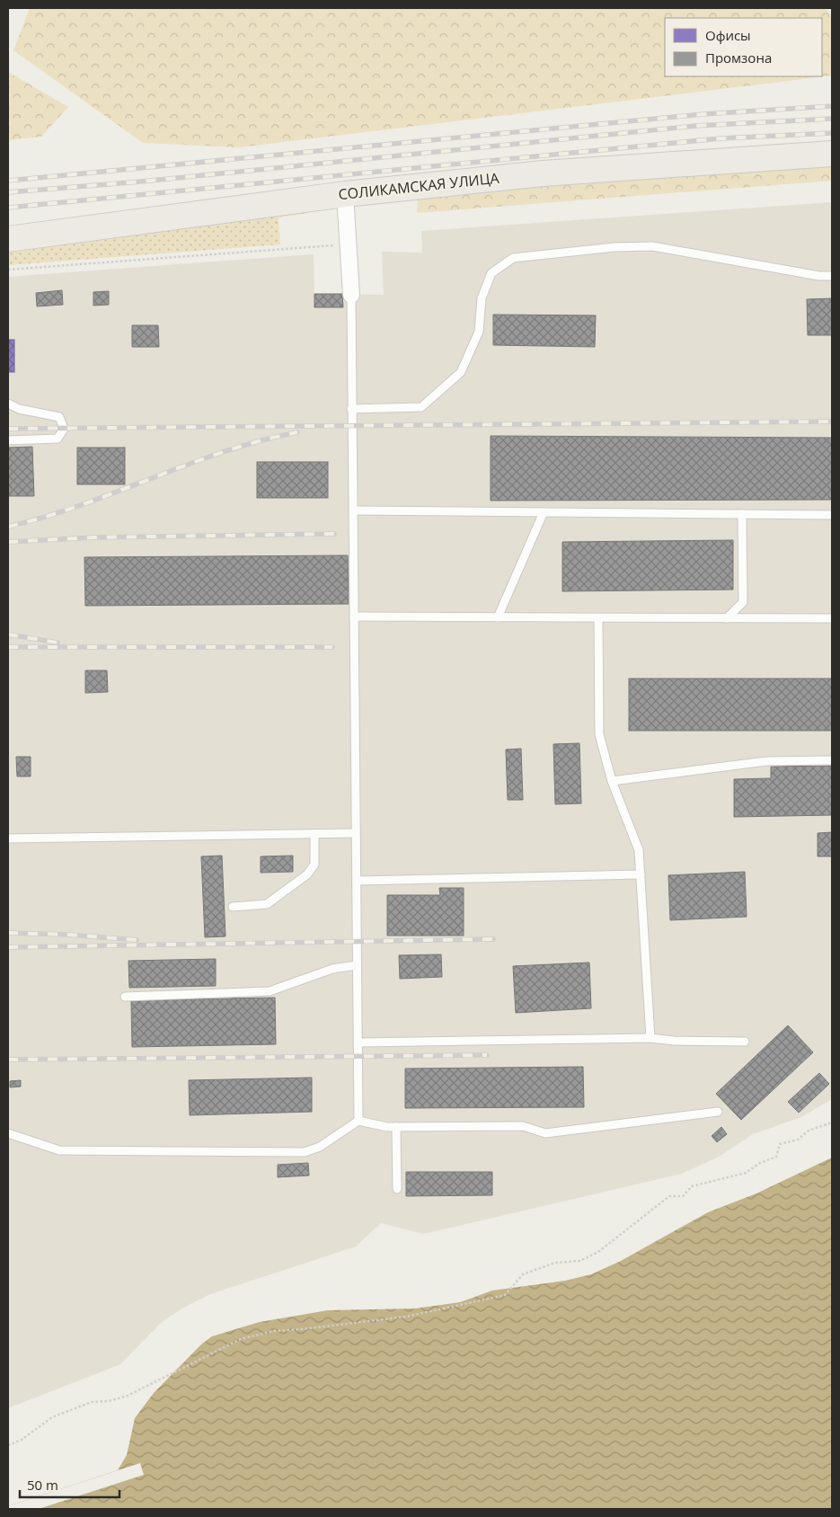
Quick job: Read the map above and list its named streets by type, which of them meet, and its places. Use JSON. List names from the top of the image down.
{
  "streets": {
    "main road": ["СОЛИКАМСКАЯ УЛИЦА"]
  },
  "legend": ["Офисы", "Промзона"],
  "scale_bar": "50 m"
}
